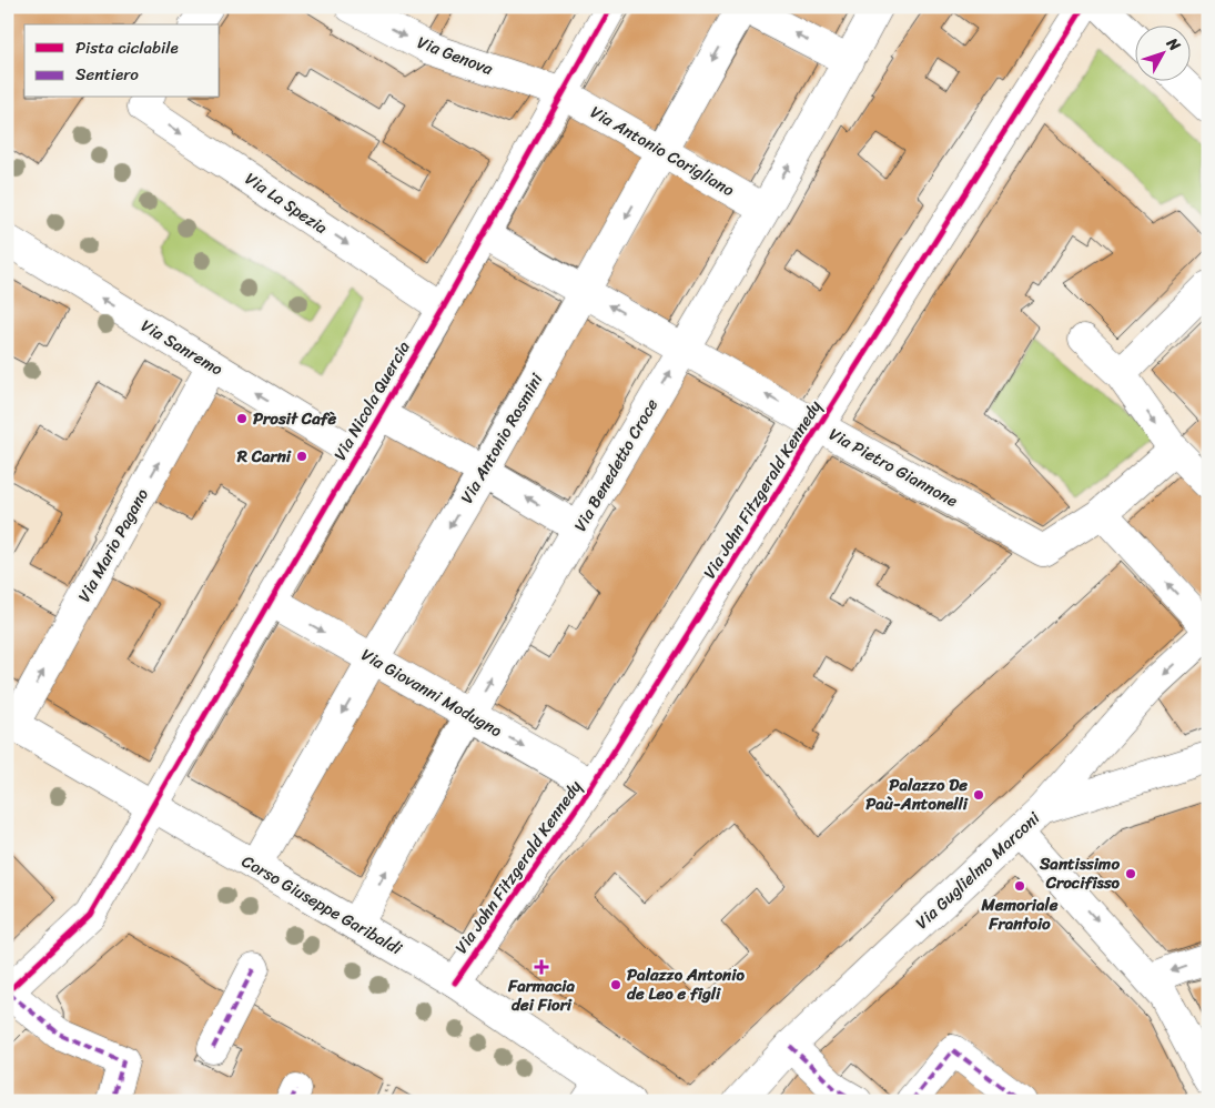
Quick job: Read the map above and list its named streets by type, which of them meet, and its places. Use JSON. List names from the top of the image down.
{
  "streets": {
    "street": [
      "Via Genova",
      "Via Antonio Corigliano",
      "Via La Spezia",
      "Via Sanremo",
      "Via Nicola Quercia",
      "Via Antonio Rosmini",
      "Via Benedetto Croce",
      "Via Pietro Giannone",
      "Via John Fitzgerald Kennedy",
      "Via Mario Pagano",
      "Via Giovanni Modugno",
      "Via Guglielmo Marconi",
      "Corso Giuseppe Garibaldi"
    ]
  },
  "crossings": [
    ["Via Genova", "Via Antonio Corigliano"],
    ["Via Genova", "Via Nicola Quercia"],
    ["Via Antonio Corigliano", "Via Nicola Quercia"],
    ["Via Antonio Corigliano", "Via Antonio Rosmini"],
    ["Via Antonio Corigliano", "Via Benedetto Croce"],
    ["Via La Spezia", "Via Nicola Quercia"],
    ["Via Sanremo", "Via Nicola Quercia"],
    ["Via Sanremo", "Via Mario Pagano"],
    ["Via Nicola Quercia", "Via Pietro Giannone"],
    ["Via Nicola Quercia", "Via Giovanni Modugno"],
    ["Via Nicola Quercia", "Corso Giuseppe Garibaldi"],
    ["Via Antonio Rosmini", "Via Pietro Giannone"],
    ["Via Antonio Rosmini", "Via Giovanni Modugno"],
    ["Via Antonio Rosmini", "Corso Giuseppe Garibaldi"],
    ["Via Benedetto Croce", "Via Pietro Giannone"],
    ["Via Benedetto Croce", "Via Giovanni Modugno"],
    ["Via Benedetto Croce", "Corso Giuseppe Garibaldi"],
    ["Via Pietro Giannone", "Via John Fitzgerald Kennedy"],
    ["Via John Fitzgerald Kennedy", "Via Giovanni Modugno"],
    ["Via John Fitzgerald Kennedy", "Corso Giuseppe Garibaldi"],
    ["Via Mario Pagano", "Corso Giuseppe Garibaldi"]
  ],
  "one_way": [
    "Via Genova",
    "Via La Spezia",
    "Via Sanremo",
    "Via Antonio Rosmini",
    "Via Benedetto Croce",
    "Via Mario Pagano",
    "Via Guglielmo Marconi"
  ],
  "places": {
    "other": [
      "Prosit Cafè",
      "R Carni",
      "Palazzo De Paù-Antonelli",
      "Santissimo Crocifisso",
      "Memoriale Frantoio",
      "Palazzo Antonio de Leo e figli"
    ],
    "health": ["Farmacia dei Fiori"]
  },
  "legend": ["Pista ciclabile", "Sentiero"],
  "north": "top right"
}
